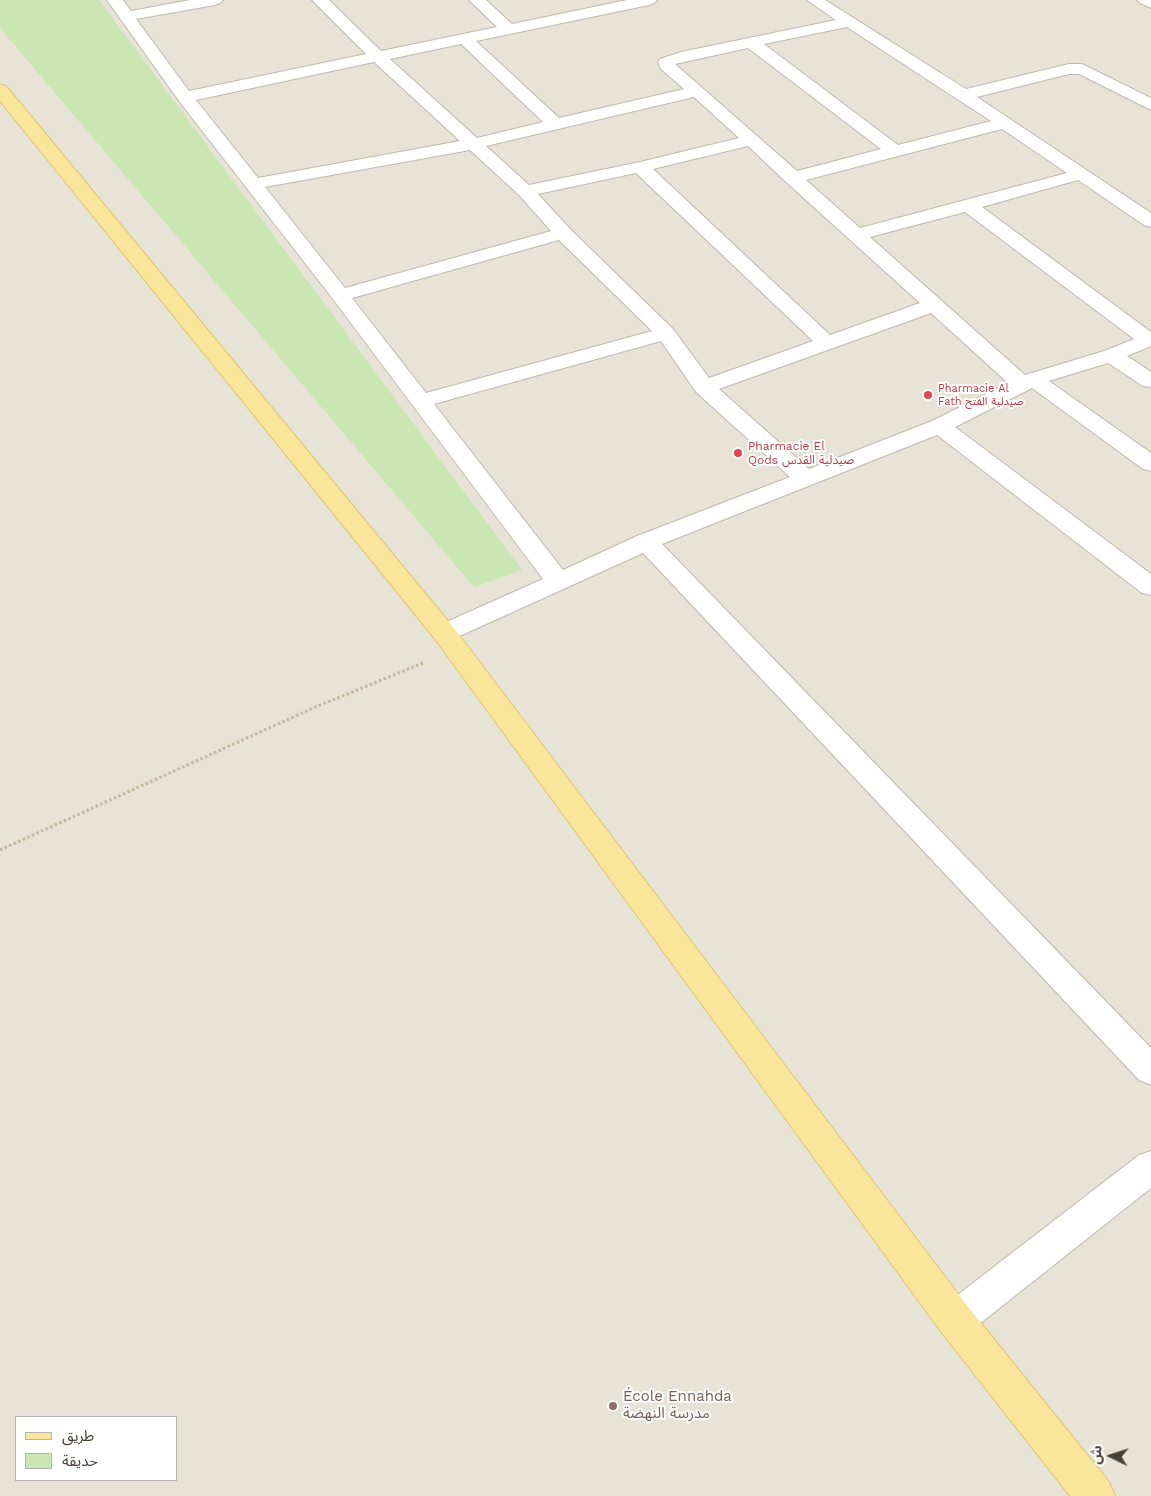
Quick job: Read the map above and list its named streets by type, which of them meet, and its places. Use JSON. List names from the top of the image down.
{
  "places": ["Pharmacie Al Fath صيدلية الفتح", "Pharmacie El Qods صيدلية القدس", "École Ennahda مدرسة النهضة"],
  "legend": ["طريق", "حديقة"],
  "north": "left"
}
